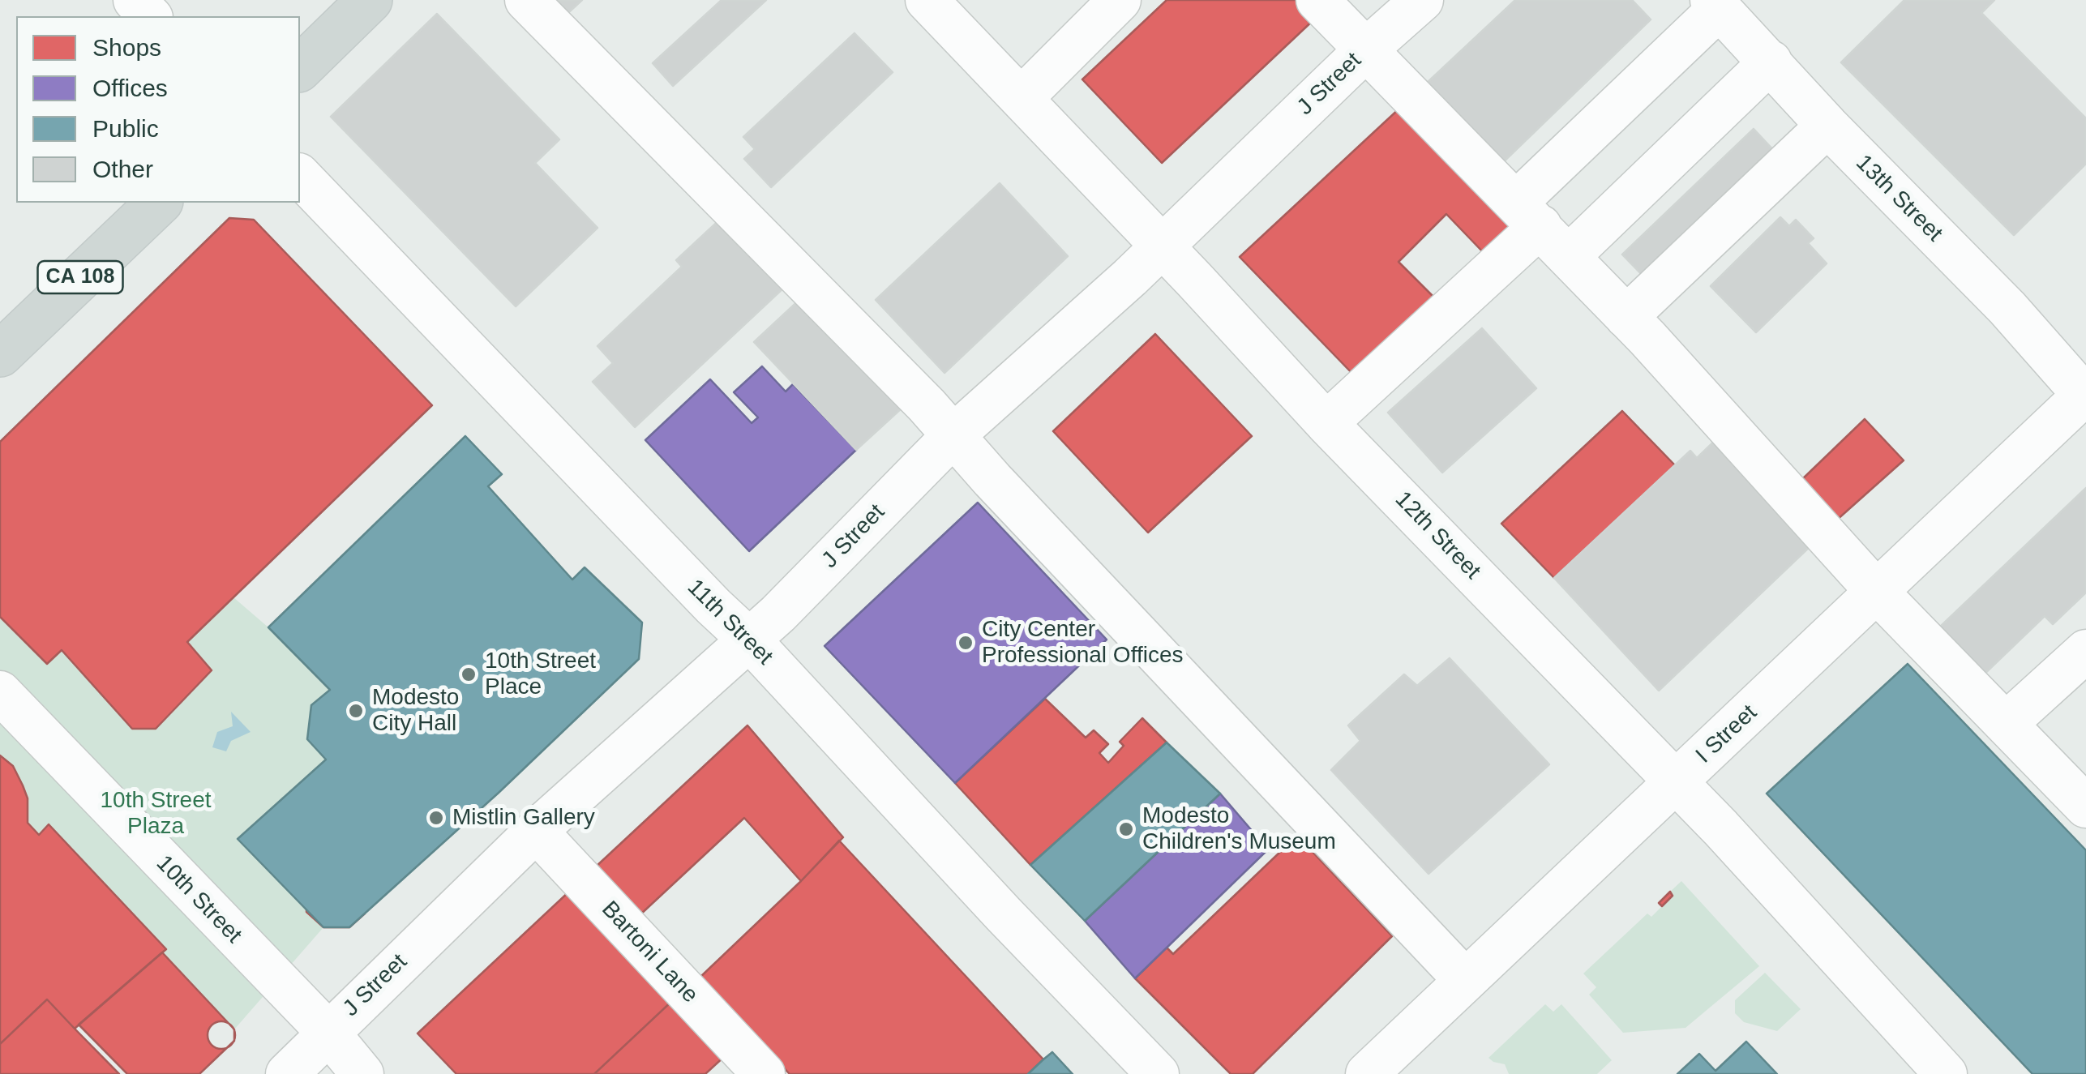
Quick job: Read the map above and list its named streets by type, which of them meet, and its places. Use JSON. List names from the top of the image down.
{
  "streets": {
    "main road": ["CA 108"],
    "street": [
      "J Street",
      "13th Street",
      "12th Street",
      "11th Street",
      "I Street",
      "10th Street",
      "Bartoni Lane"
    ]
  },
  "crossings": [
    ["J Street", "12th Street"],
    ["J Street", "11th Street"],
    ["J Street", "10th Street"],
    ["J Street", "Bartoni Lane"],
    ["13th Street", "I Street"],
    ["12th Street", "I Street"]
  ],
  "parks": ["10th Street Plaza"],
  "places": [
    "City Center Professional Offices",
    "10th Street Place",
    "Modesto City Hall",
    "Mistlin Gallery",
    "Modesto Children's Museum"
  ],
  "legend": [
    "Shops",
    "Offices",
    "Public",
    "Other"
  ]
}
